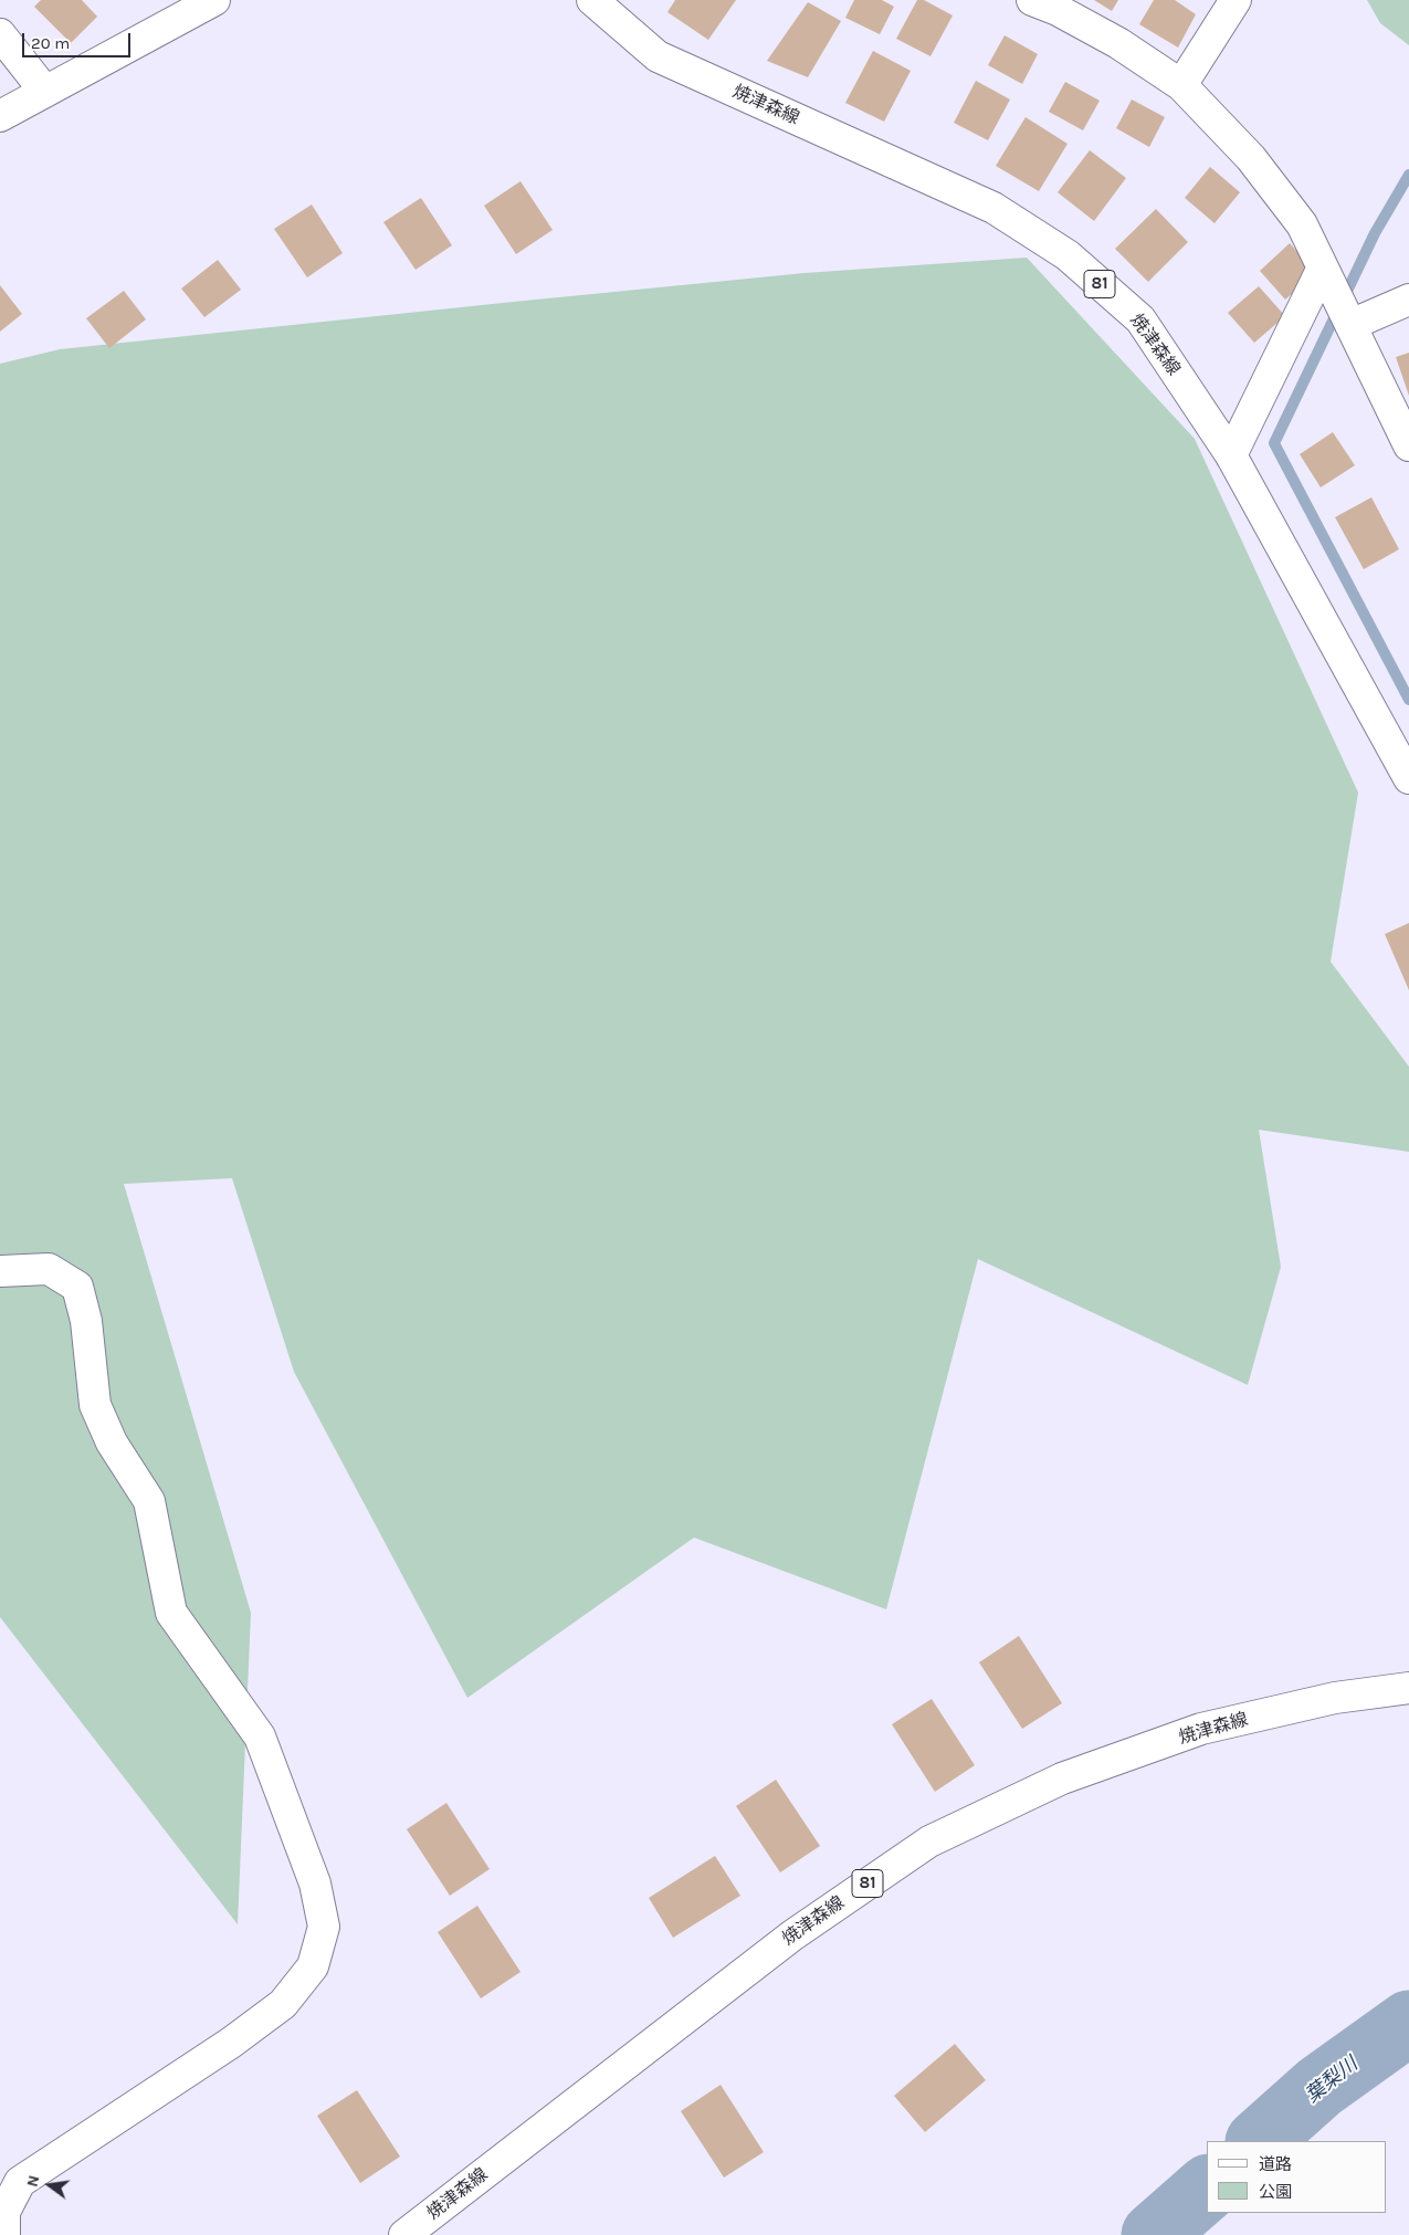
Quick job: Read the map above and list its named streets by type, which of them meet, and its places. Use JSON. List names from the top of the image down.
{
  "streets": {
    "street": ["焼津森線", "81"]
  },
  "water": ["葉梨川"],
  "legend": ["道路", "公園"],
  "scale_bar": "20 m",
  "north": "left"
}
